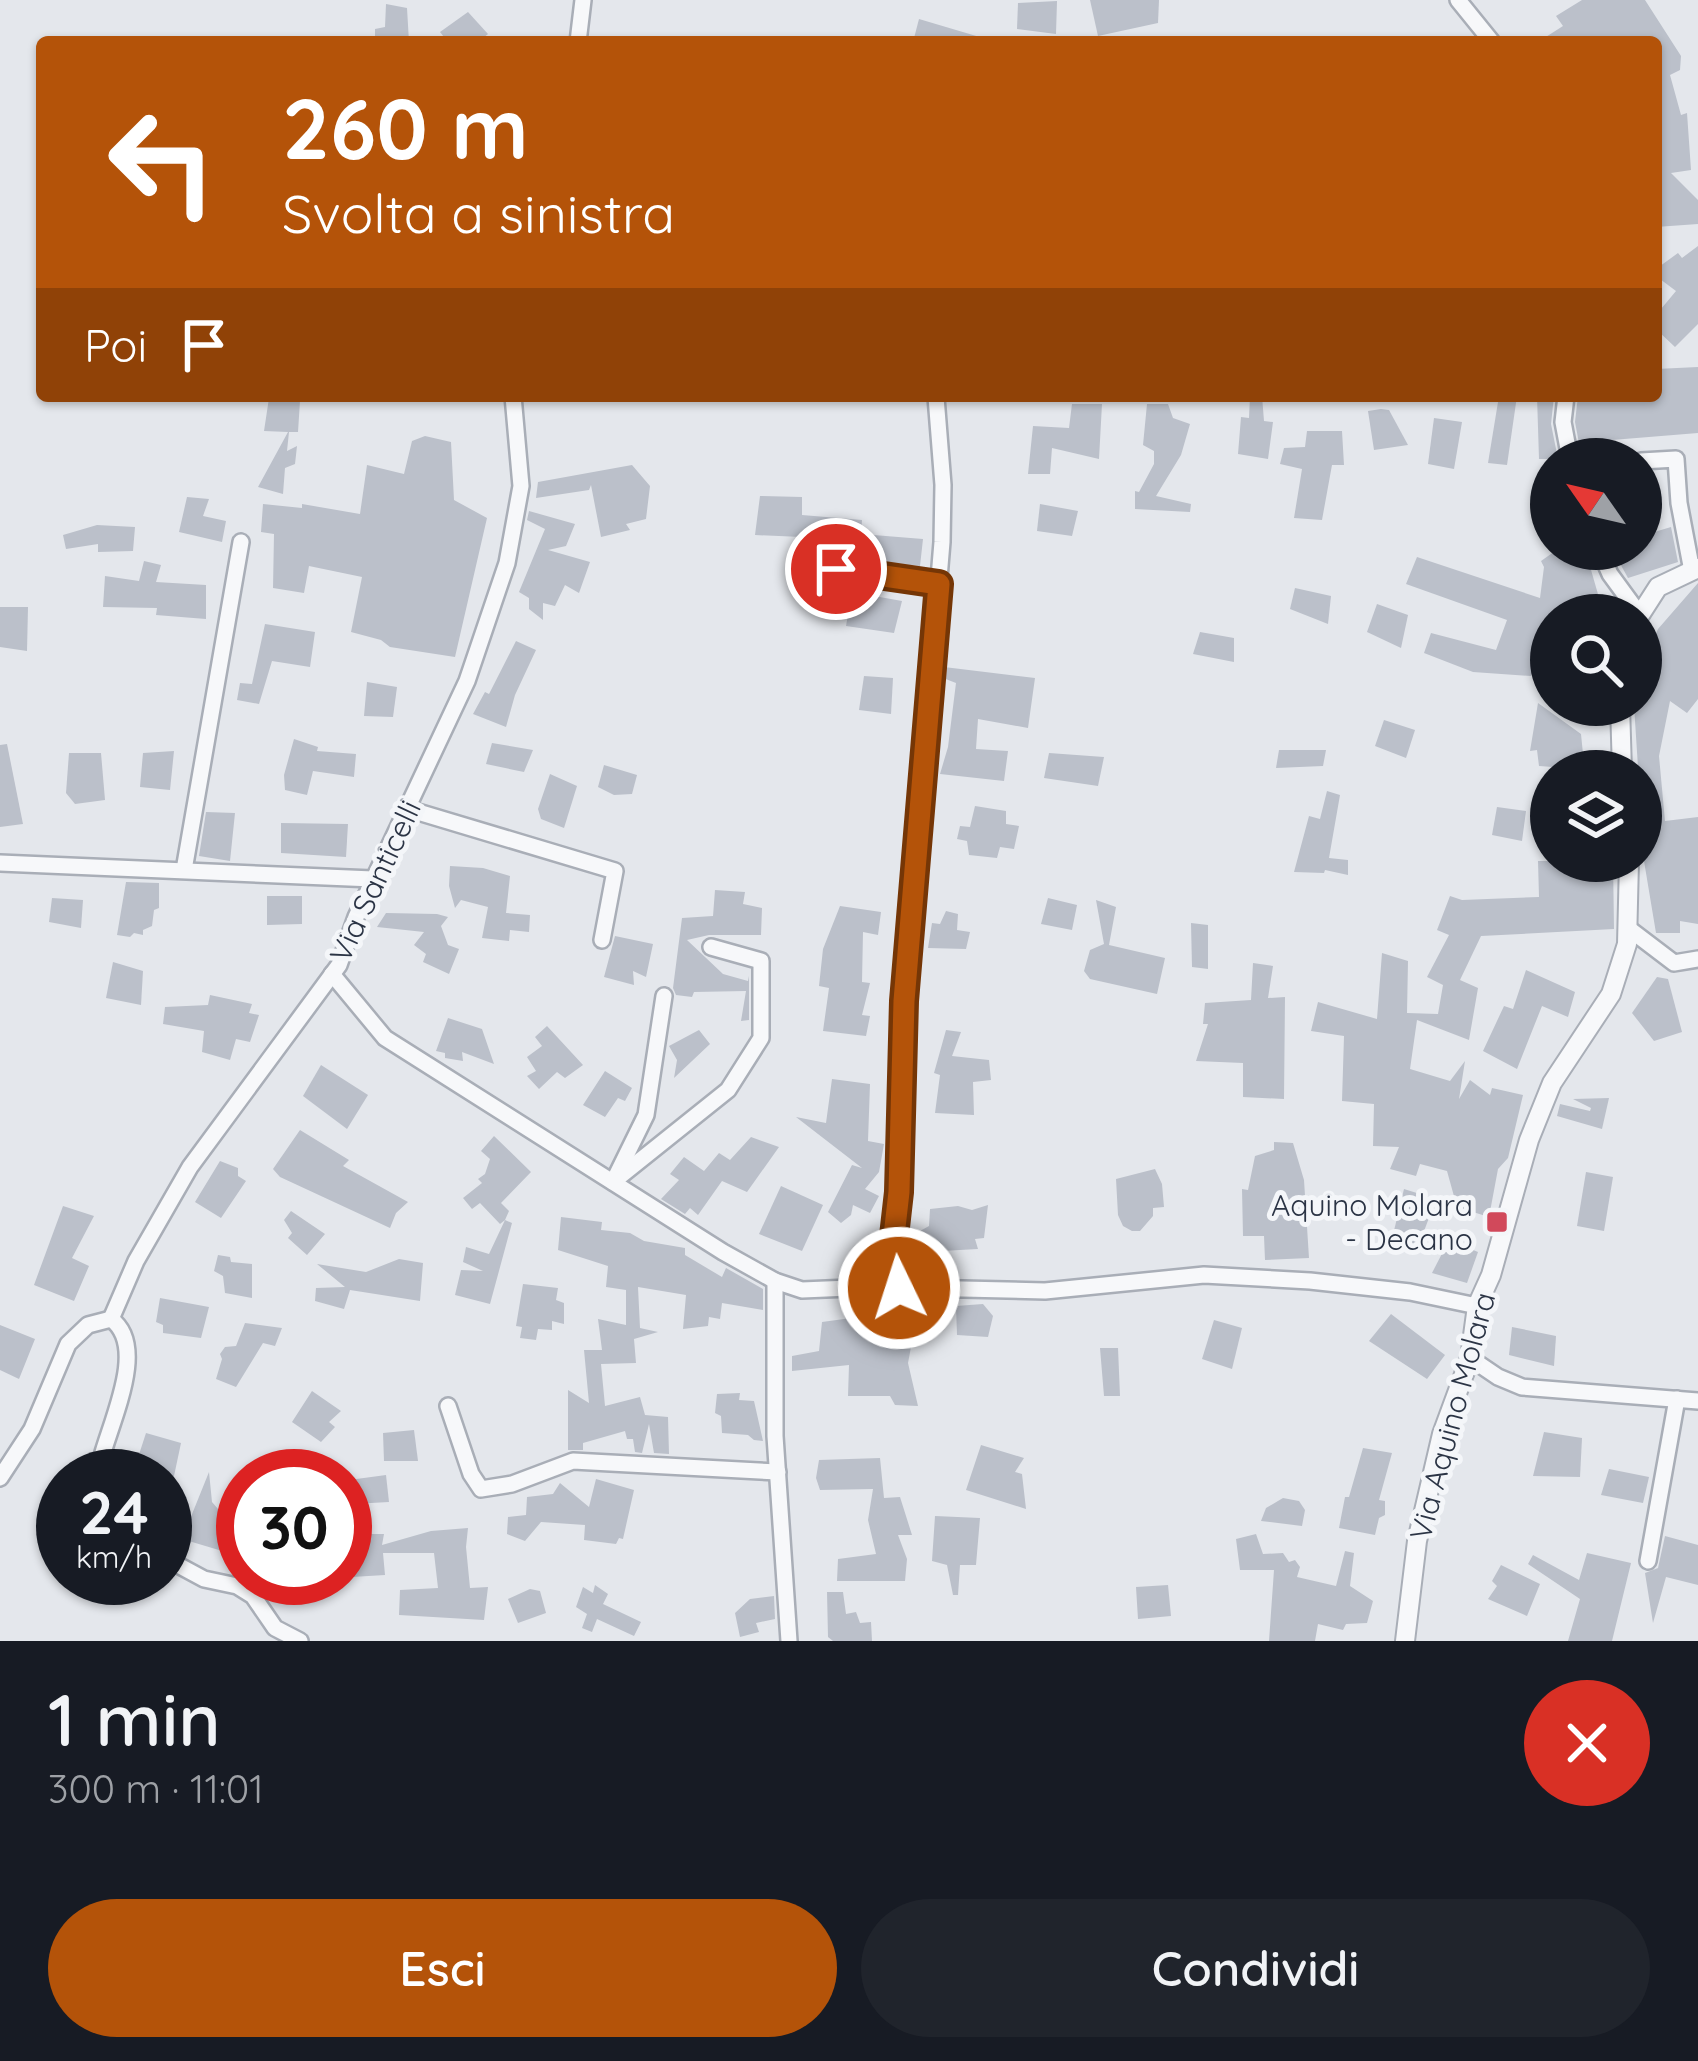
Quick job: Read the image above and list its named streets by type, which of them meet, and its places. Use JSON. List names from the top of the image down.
{
  "streets": {
    "street": ["Via Santicelli", "Via Aquino Molara"]
  },
  "places": {
    "transit": ["Aquino Molara - Decano"]
  },
  "north": "top left",
  "page": {
    "turn": ["260 m", "Svolta a sinistra"],
    "then": "Poi",
    "speed": "24 km/h",
    "limit": "30",
    "heading": ["1 min", "300 m · 11:01"],
    "buttons": ["Esci", "Condividi"]
  }
}
